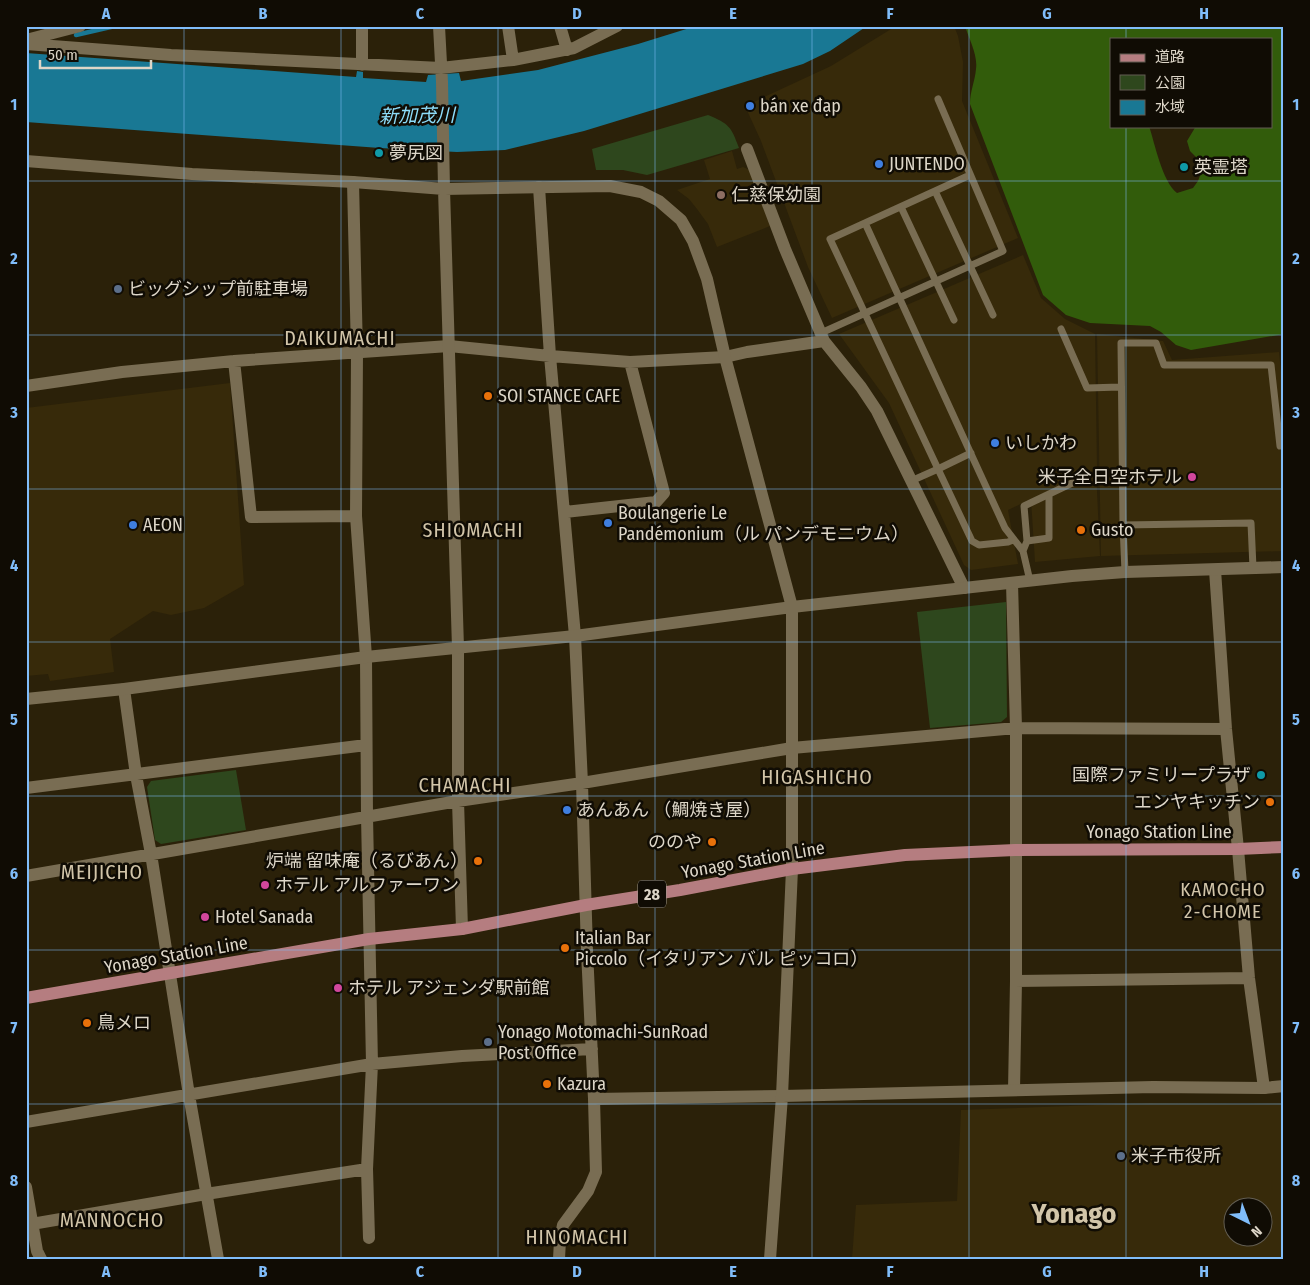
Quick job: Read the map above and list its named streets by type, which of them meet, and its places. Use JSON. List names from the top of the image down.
{
  "streets": {
    "main road": ["Yonago Station Line", "28"]
  },
  "districts": [
    "DAIKUMACHI",
    "SHIOMACHI",
    "HIGASHICHO",
    "CHAMACHI",
    "MEIJICHO",
    "KAMOCHO 2-CHOME",
    "Yonago",
    "MANNOCHO",
    "HINOMACHI"
  ],
  "water": ["新加茂川"],
  "places": [
    "bán xe đạp",
    "夢尻図",
    "JUNTENDO",
    "英霊塔",
    "仁慈保幼園",
    "ビッグシップ前駐車場",
    "SOI STANCE CAFE",
    "いしかわ",
    "米子全日空ホテル",
    "Boulangerie Le Pandémonium（ル パンデモニウム）",
    "AEON",
    "Gusto",
    "国際ファミリープラザ",
    "エンヤキッチン",
    "あんあん （鯛焼き屋）",
    "ののや",
    "炉端 留味庵（るびあん）",
    "ホテル アルファーワン",
    "Hotel Sanada",
    "Italian Bar Piccolo（イタリアン バル ピッコロ）",
    "ホテル アジェンダ駅前館",
    "鳥メロ",
    "Yonago Motomachi-SunRoad Post Office",
    "Kazura",
    "米子市役所"
  ],
  "legend": ["道路", "公園", "水域"],
  "scale_bar": "50 m",
  "north": "bottom right",
  "grid": {
    "columns": [
      "A",
      "B",
      "C",
      "D",
      "E",
      "F",
      "G",
      "H"
    ],
    "rows": [
      "1",
      "2",
      "3",
      "4",
      "5",
      "6",
      "7",
      "8"
    ]
  }
}
